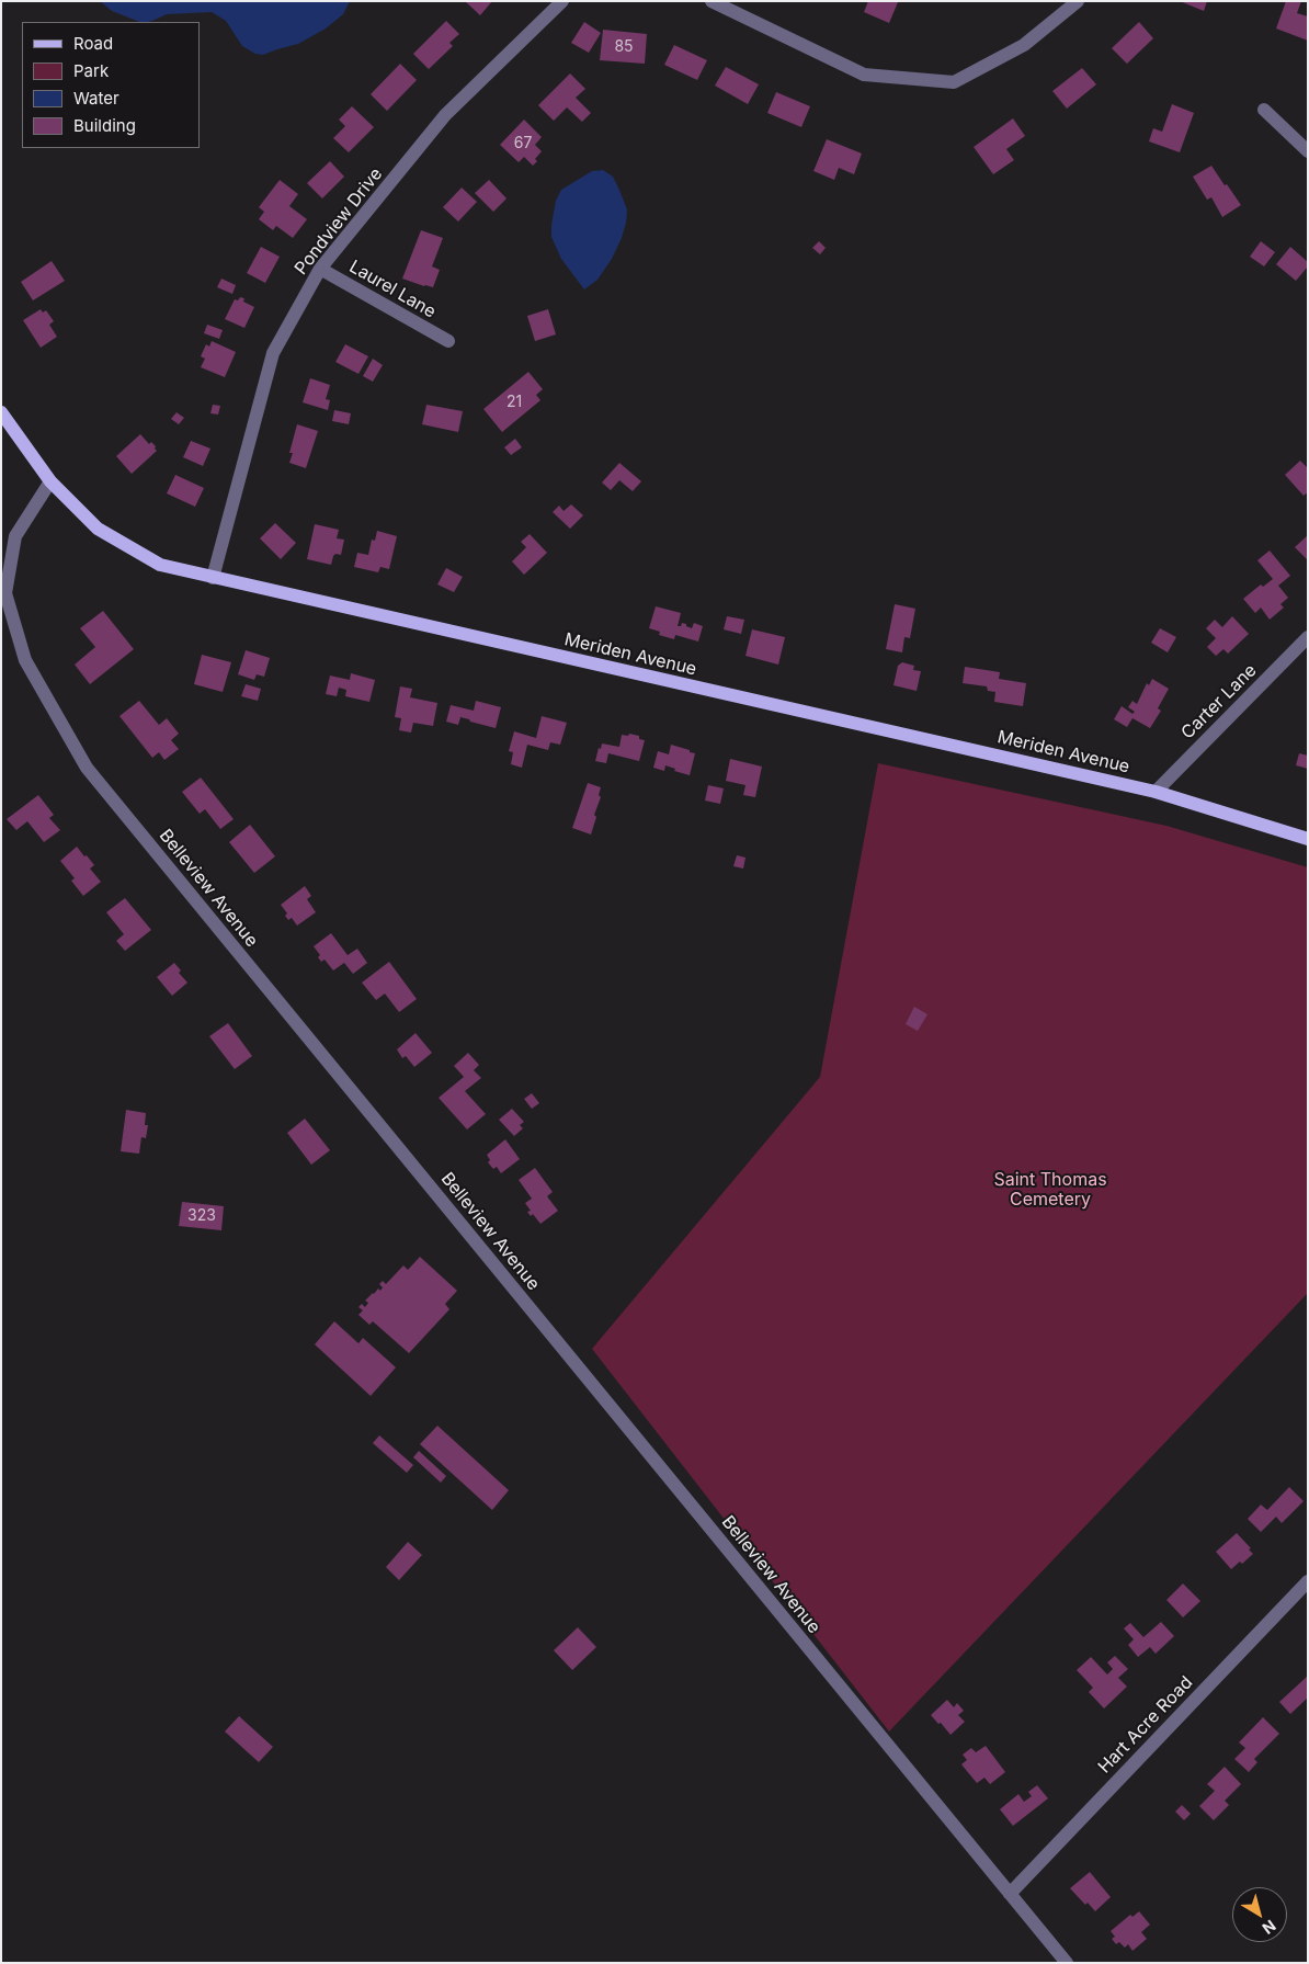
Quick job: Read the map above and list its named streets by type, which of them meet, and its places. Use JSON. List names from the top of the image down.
{
  "streets": {
    "main road": ["Meriden Avenue"],
    "street": [
      "Pondview Drive",
      "Laurel Lane",
      "Carter Lane",
      "Belleview Avenue",
      "Hart Acre Road"
    ]
  },
  "crossings": [
    ["Pondview Drive", "Laurel Lane"],
    ["Pondview Drive", "Meriden Avenue"],
    ["Meriden Avenue", "Carter Lane"],
    ["Meriden Avenue", "Belleview Avenue"],
    ["Belleview Avenue", "Hart Acre Road"]
  ],
  "parks": ["Saint Thomas Cemetery"],
  "house_numbers": [
    "85",
    "67",
    "21",
    "323"
  ],
  "legend": [
    "Road",
    "Park",
    "Water",
    "Building"
  ],
  "north": "bottom right"
}
